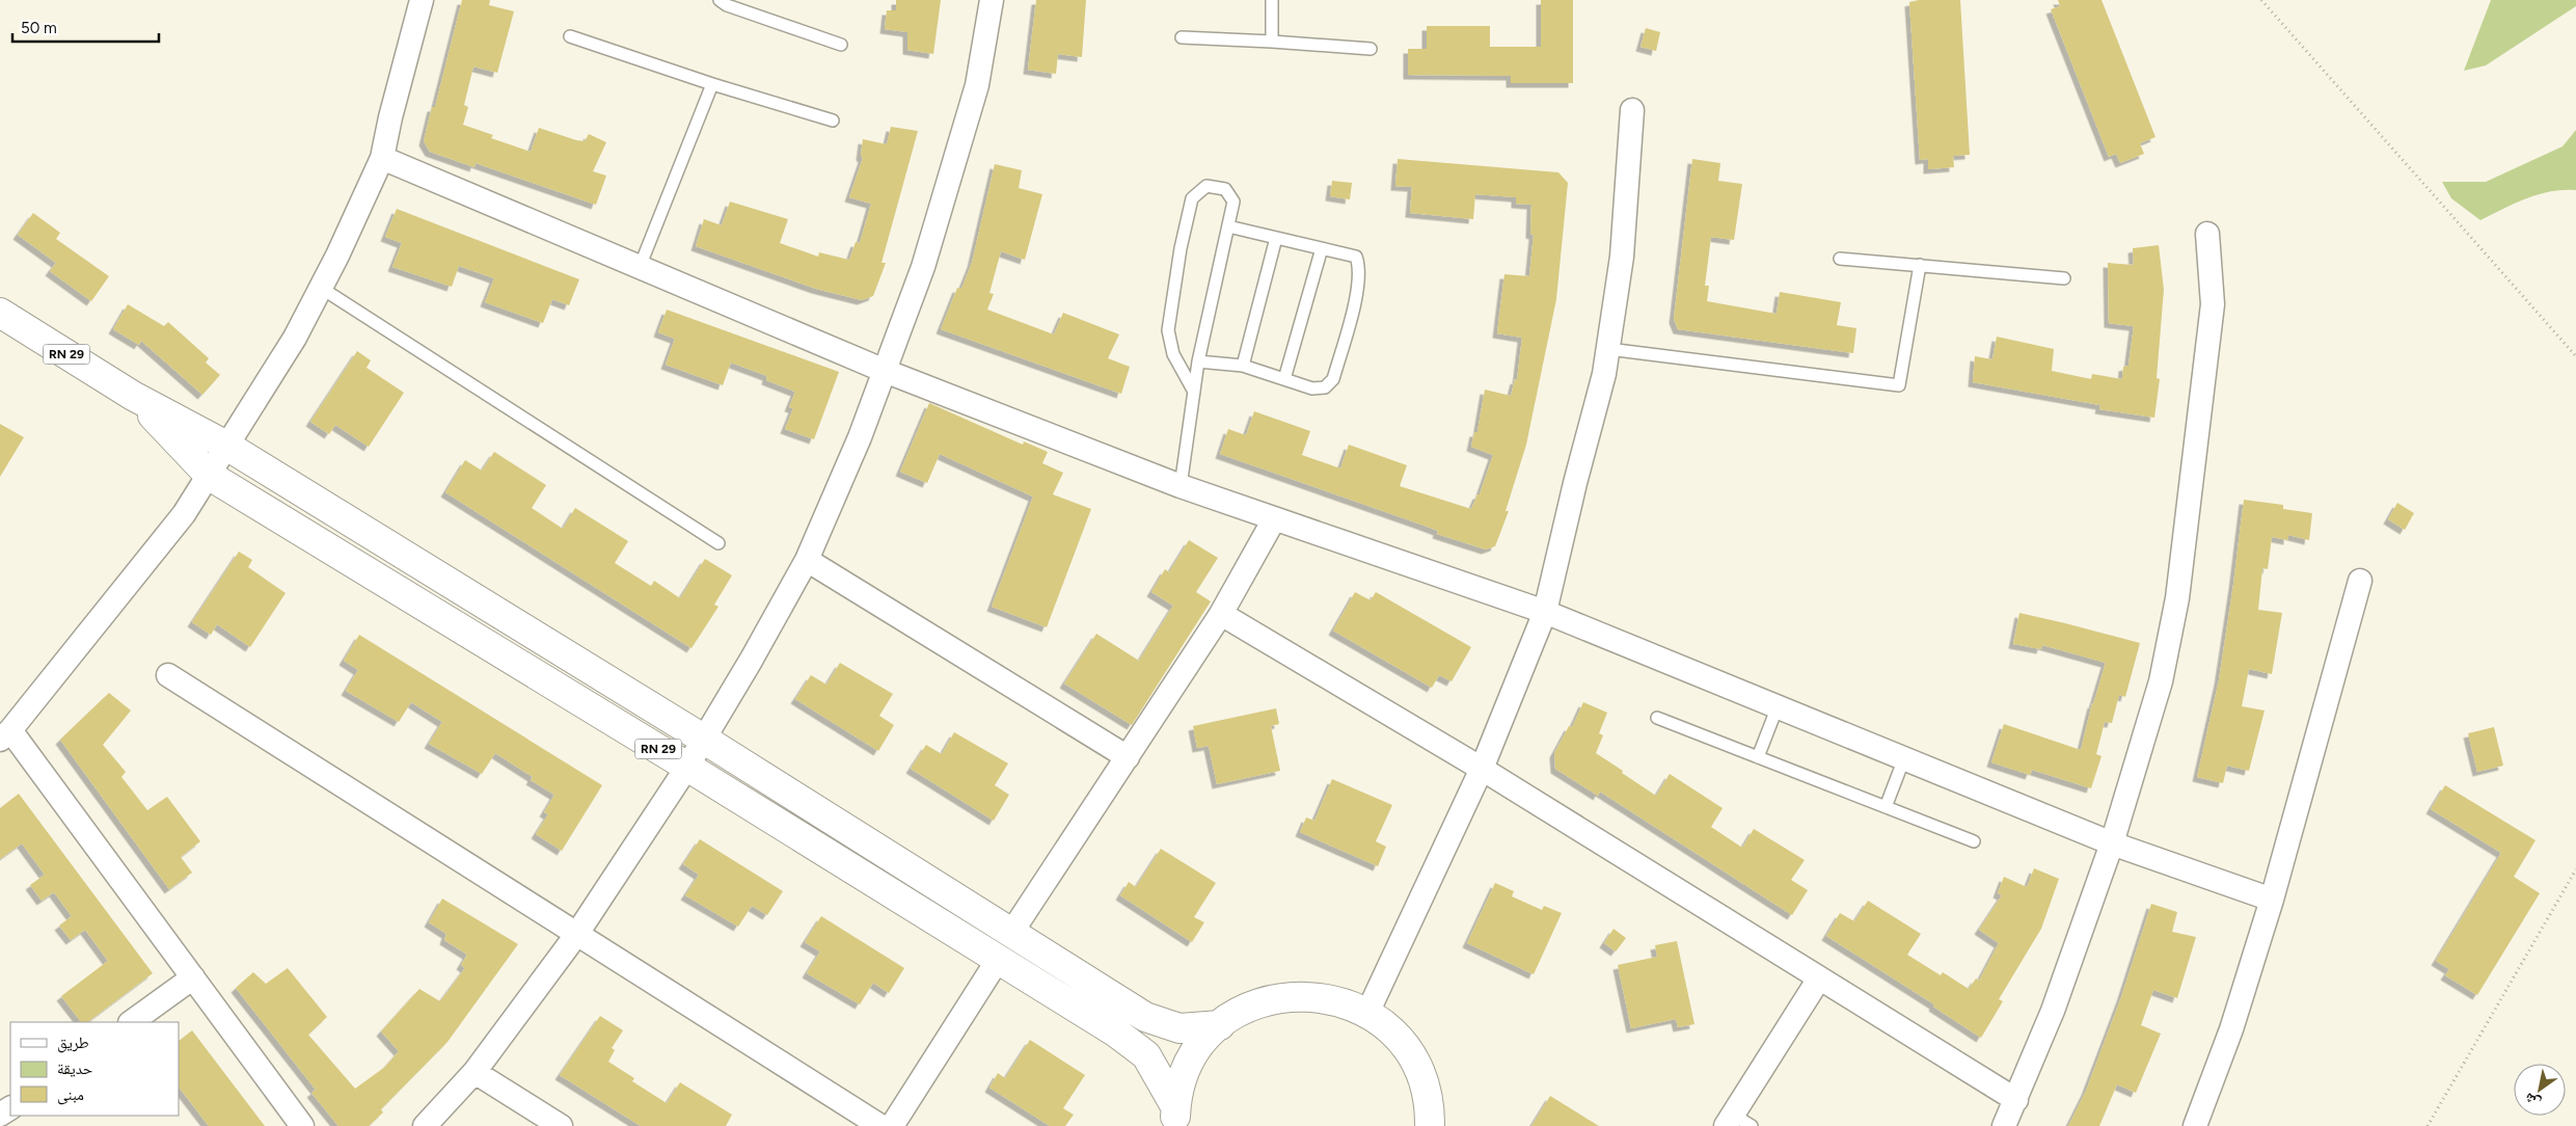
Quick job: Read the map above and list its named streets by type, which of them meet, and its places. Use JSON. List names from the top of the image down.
{
  "streets": {
    "main road": ["RN 29"]
  },
  "legend": ["طريق", "حديقة", "مبنى"],
  "scale_bar": "50 m",
  "north": "bottom left"
}
